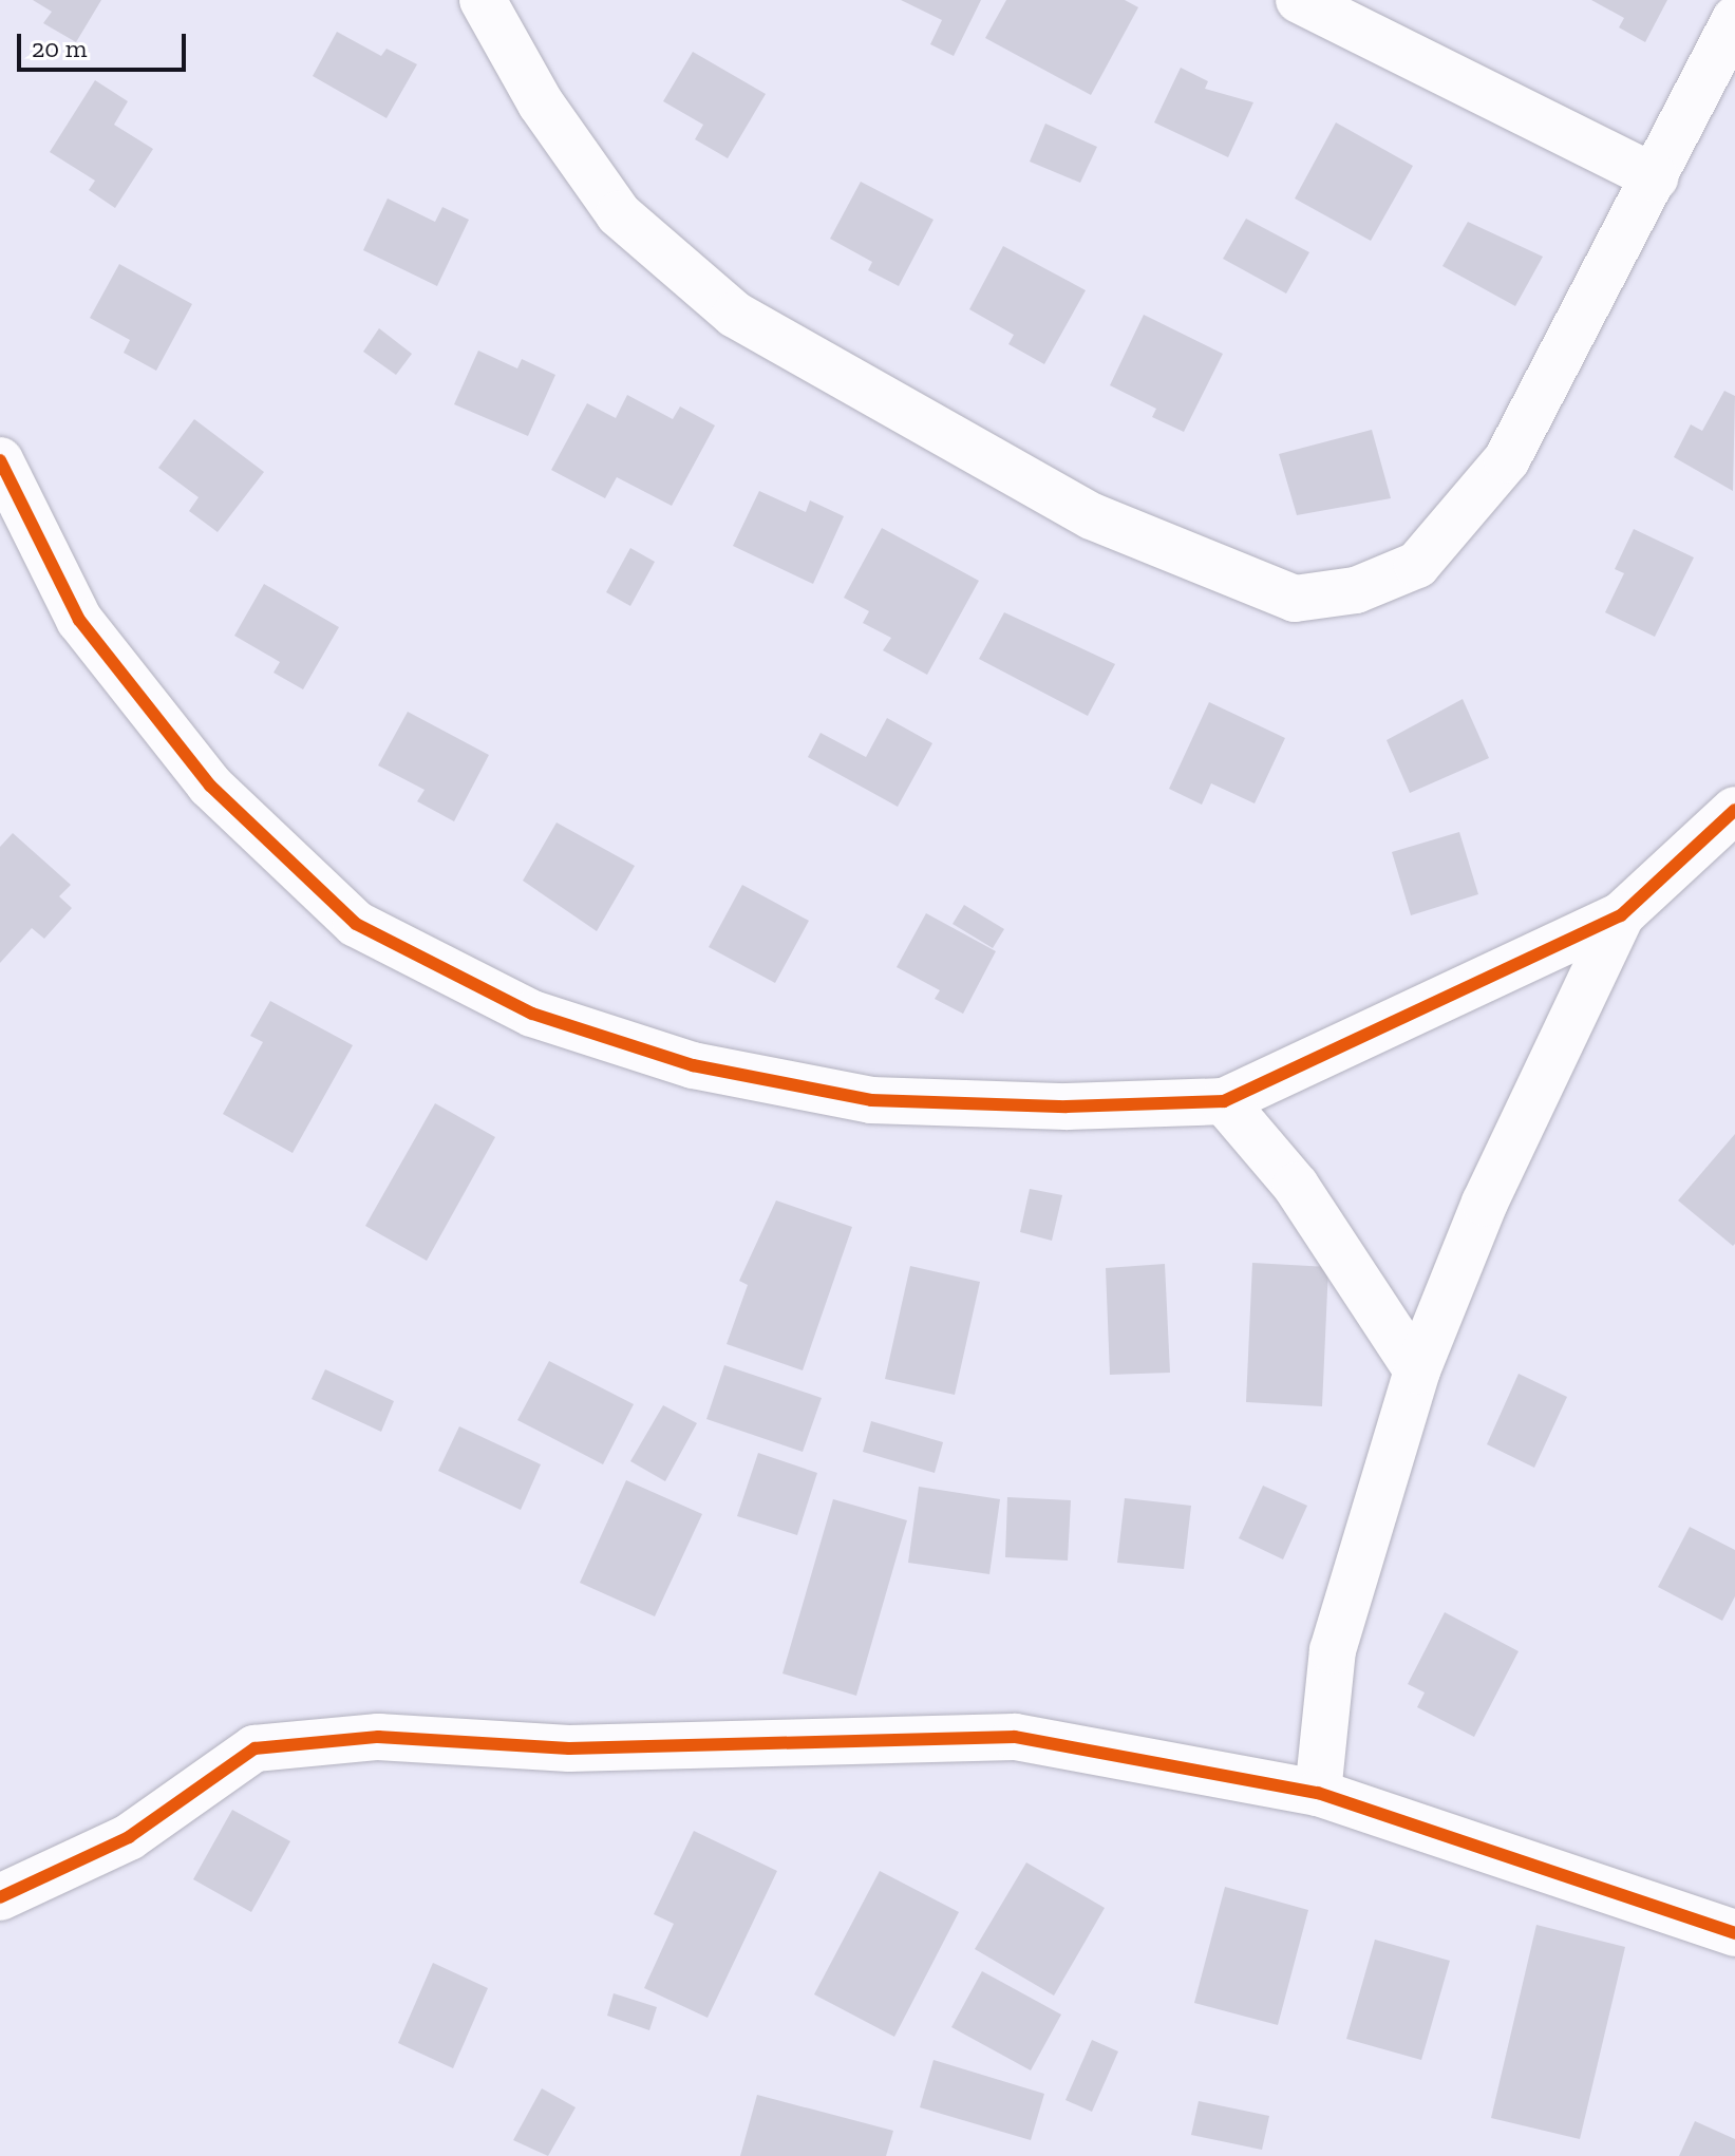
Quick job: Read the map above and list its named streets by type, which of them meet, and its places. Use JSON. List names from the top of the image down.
{
  "scale_bar": "20 m"
}
